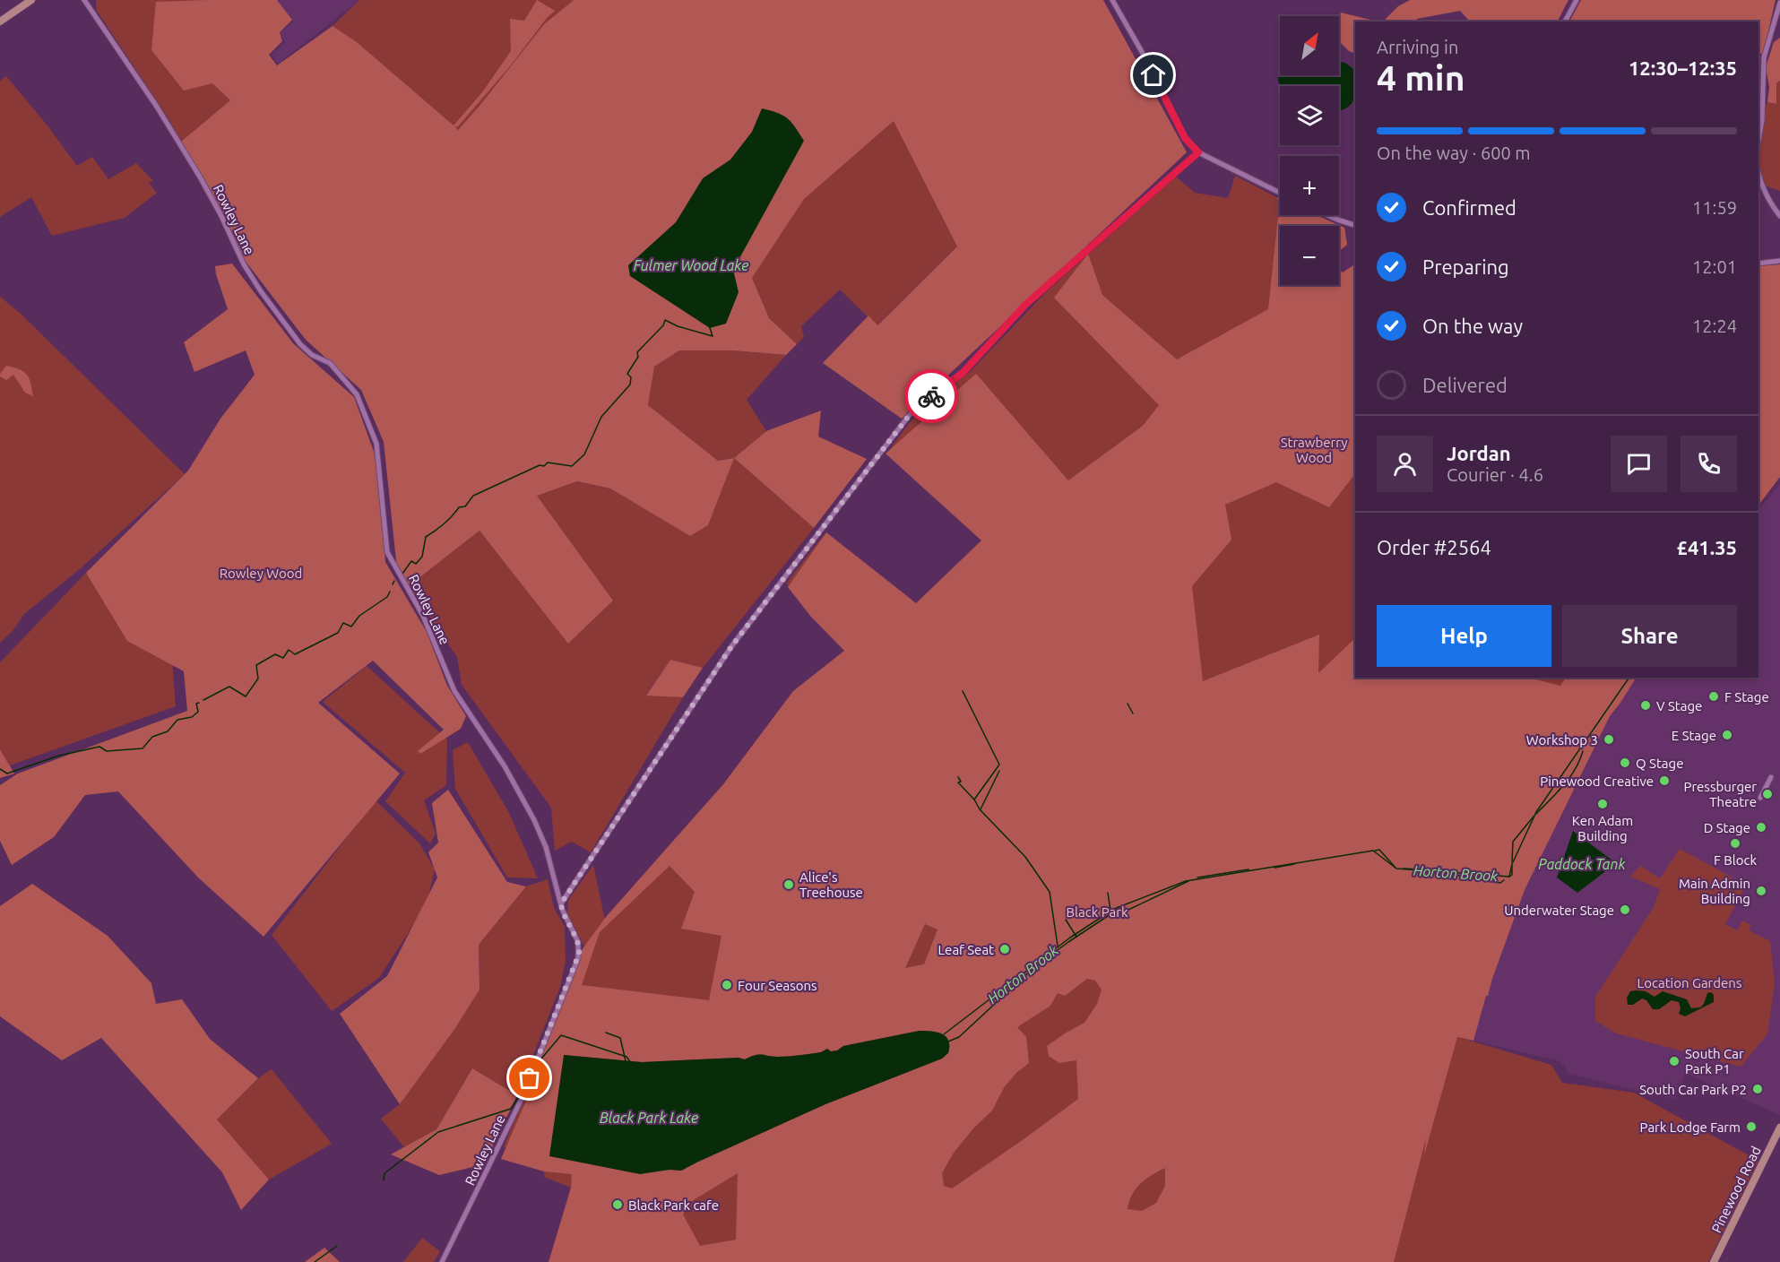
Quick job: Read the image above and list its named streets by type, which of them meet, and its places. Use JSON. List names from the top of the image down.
{
  "streets": {
    "street": ["Rowley Lane", "Pinewood Road"]
  },
  "water": [
    "Fulmer Wood Lake",
    "Paddock Tank",
    "Horton Brook",
    "Black Park Lake"
  ],
  "parks": [
    "Strawberry Wood",
    "Rowley Wood",
    "Black Park",
    "Location Gardens"
  ],
  "places": [
    "F Stage",
    "V Stage",
    "E Stage",
    "Workshop 3",
    "Q Stage",
    "Pinewood Creative",
    "Pressburger Theatre",
    "Ken Adam Building",
    "D Stage",
    "F Block",
    "Alice's Treehouse",
    "Main Admin Building",
    "Underwater Stage",
    "Leaf Seat",
    "Four Seasons",
    "South Car Park P1",
    "South Car Park P2",
    "Park Lodge Farm",
    "Black Park cafe"
  ],
  "north": "top right",
  "page": {
    "map_buttons": ["+", "−"],
    "heading": ["4 min", "Arriving in", "12:30–12:35"],
    "panel": [
      "Jordan",
      "Courier · 4.6",
      "Order #2564",
      "£41.35"
    ],
    "bar": "On the way · 600 m",
    "list": [
      ["Confirmed", "11:59"],
      ["Preparing", "12:01"],
      ["On the way", "12:24"],
      "Delivered"
    ],
    "buttons": ["Help", "Share"]
  }
}
